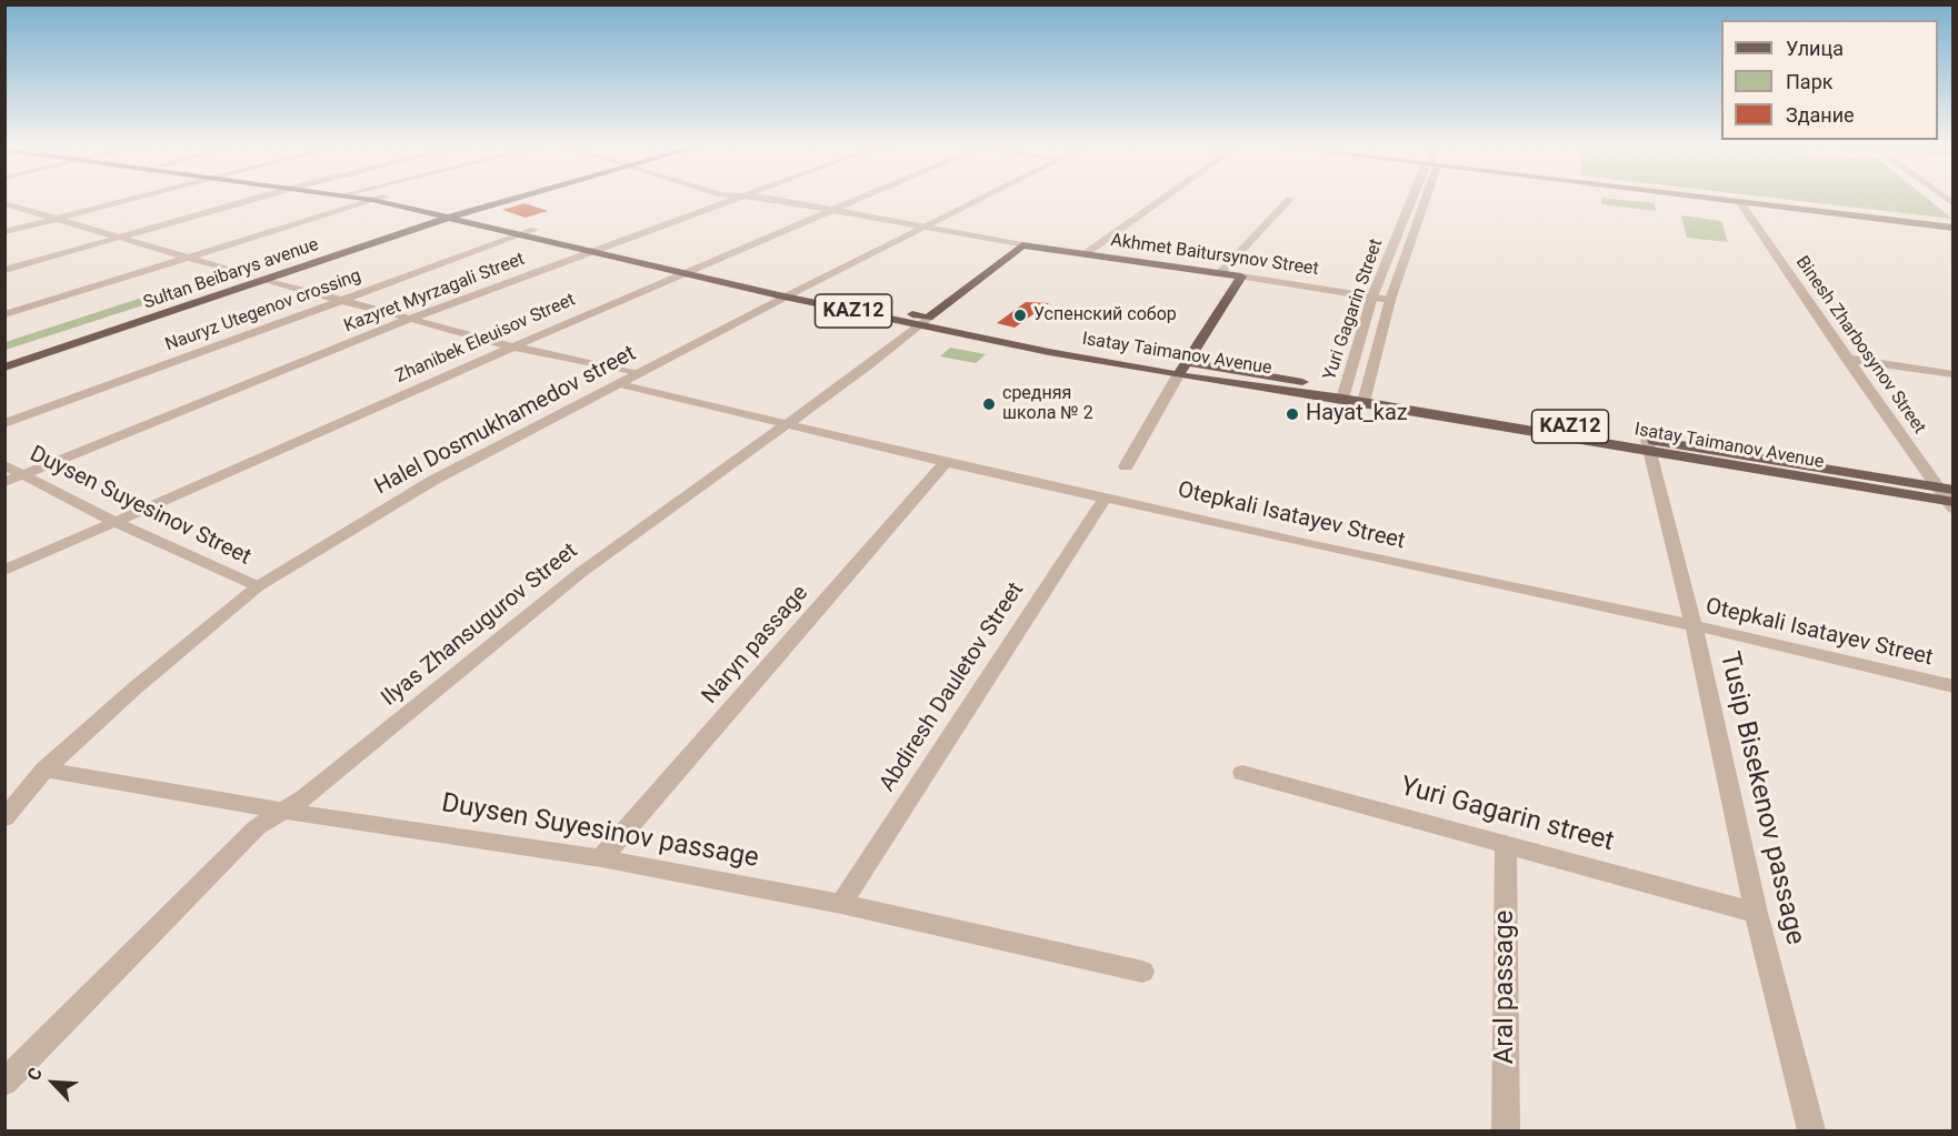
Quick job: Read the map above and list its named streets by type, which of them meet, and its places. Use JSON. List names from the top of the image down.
{
  "streets": {
    "main road": [
      "Akhmet Baitursynov Street",
      "Sultan Beibarys avenue",
      "KAZ12",
      "Isatay Taimanov Avenue",
      "Ilyas Zhansugurov Street"
    ],
    "street": [
      "Kazyret Myrzagali Street",
      "Yuri Gagarin Street",
      "Nauryz Utegenov crossing",
      "Zhanibek Eleuisov Street",
      "Binesh Zharbosynov Street",
      "Halel Dosmukhamedov street",
      "Duysen Suyesinov Street",
      "Otepkali Isatayev Street",
      "Naryn passage",
      "Abdiresh Dauletov Street",
      "Tusip Bisekenov passage",
      "Yuri Gagarin street",
      "Duysen Suyesinov passage",
      "Aral passage"
    ]
  },
  "crossings": [
    ["Akhmet Baitursynov Street", "Yuri Gagarin Street"],
    ["Akhmet Baitursynov Street", "Zhanibek Eleuisov Street"],
    ["Akhmet Baitursynov Street", "Halel Dosmukhamedov street"],
    ["Akhmet Baitursynov Street", "Ilyas Zhansugurov Street"],
    ["Sultan Beibarys avenue", "Isatay Taimanov Avenue"],
    ["Kazyret Myrzagali Street", "Isatay Taimanov Avenue"],
    ["Kazyret Myrzagali Street", "Duysen Suyesinov Street"],
    ["Yuri Gagarin Street", "Isatay Taimanov Avenue"],
    ["Nauryz Utegenov crossing", "Isatay Taimanov Avenue"],
    ["Zhanibek Eleuisov Street", "Isatay Taimanov Avenue"],
    ["Zhanibek Eleuisov Street", "Duysen Suyesinov Street"],
    ["Binesh Zharbosynov Street", "Isatay Taimanov Avenue"],
    ["Isatay Taimanov Avenue", "Halel Dosmukhamedov street"],
    ["Isatay Taimanov Avenue", "Ilyas Zhansugurov Street"],
    ["Isatay Taimanov Avenue", "Tusip Bisekenov passage"],
    ["Halel Dosmukhamedov street", "Duysen Suyesinov Street"],
    ["Halel Dosmukhamedov street", "Otepkali Isatayev Street"],
    ["Halel Dosmukhamedov street", "Duysen Suyesinov passage"],
    ["Otepkali Isatayev Street", "Ilyas Zhansugurov Street"],
    ["Otepkali Isatayev Street", "Naryn passage"],
    ["Otepkali Isatayev Street", "Abdiresh Dauletov Street"],
    ["Otepkali Isatayev Street", "Tusip Bisekenov passage"],
    ["Ilyas Zhansugurov Street", "Duysen Suyesinov passage"],
    ["Naryn passage", "Duysen Suyesinov passage"],
    ["Abdiresh Dauletov Street", "Duysen Suyesinov passage"],
    ["Tusip Bisekenov passage", "Yuri Gagarin street"],
    ["Yuri Gagarin street", "Aral passage"]
  ],
  "places": ["Успенский собор", "cредняя школа № 2", "Hayat_kaz"],
  "legend": ["Улица", "Парк", "Здание"],
  "north": "top left"
}
